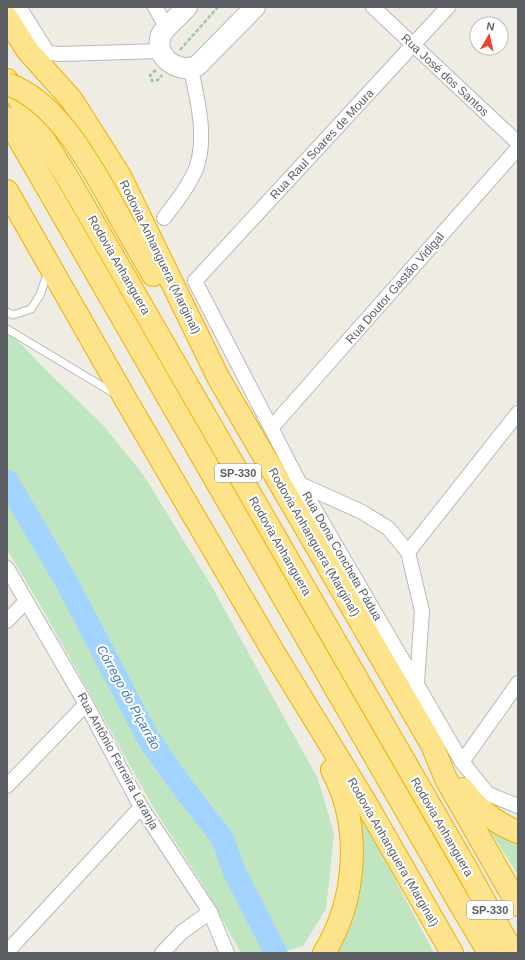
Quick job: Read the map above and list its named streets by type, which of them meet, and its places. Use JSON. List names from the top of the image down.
{
  "streets": {
    "highway": ["Rodovia Anhanguera (Marginal)", "Rodovia Anhanguera", "SP-330"],
    "street": [
      "Rua José dos Santos",
      "Rua Raul Soares de Moura",
      "Rua Doutor Gastão Vidigal",
      "Rua Dona Concheta Pádua",
      "Rua Antônio Ferreira Laranja"
    ]
  },
  "crossings": [
    ["Rua José dos Santos", "Rua Raul Soares de Moura"],
    ["Rua Raul Soares de Moura", "Rua Dona Concheta Pádua"],
    ["Rua Doutor Gastão Vidigal", "Rua Dona Concheta Pádua"]
  ],
  "water": ["Córrego do Piçarrão"],
  "north": "top"
}
